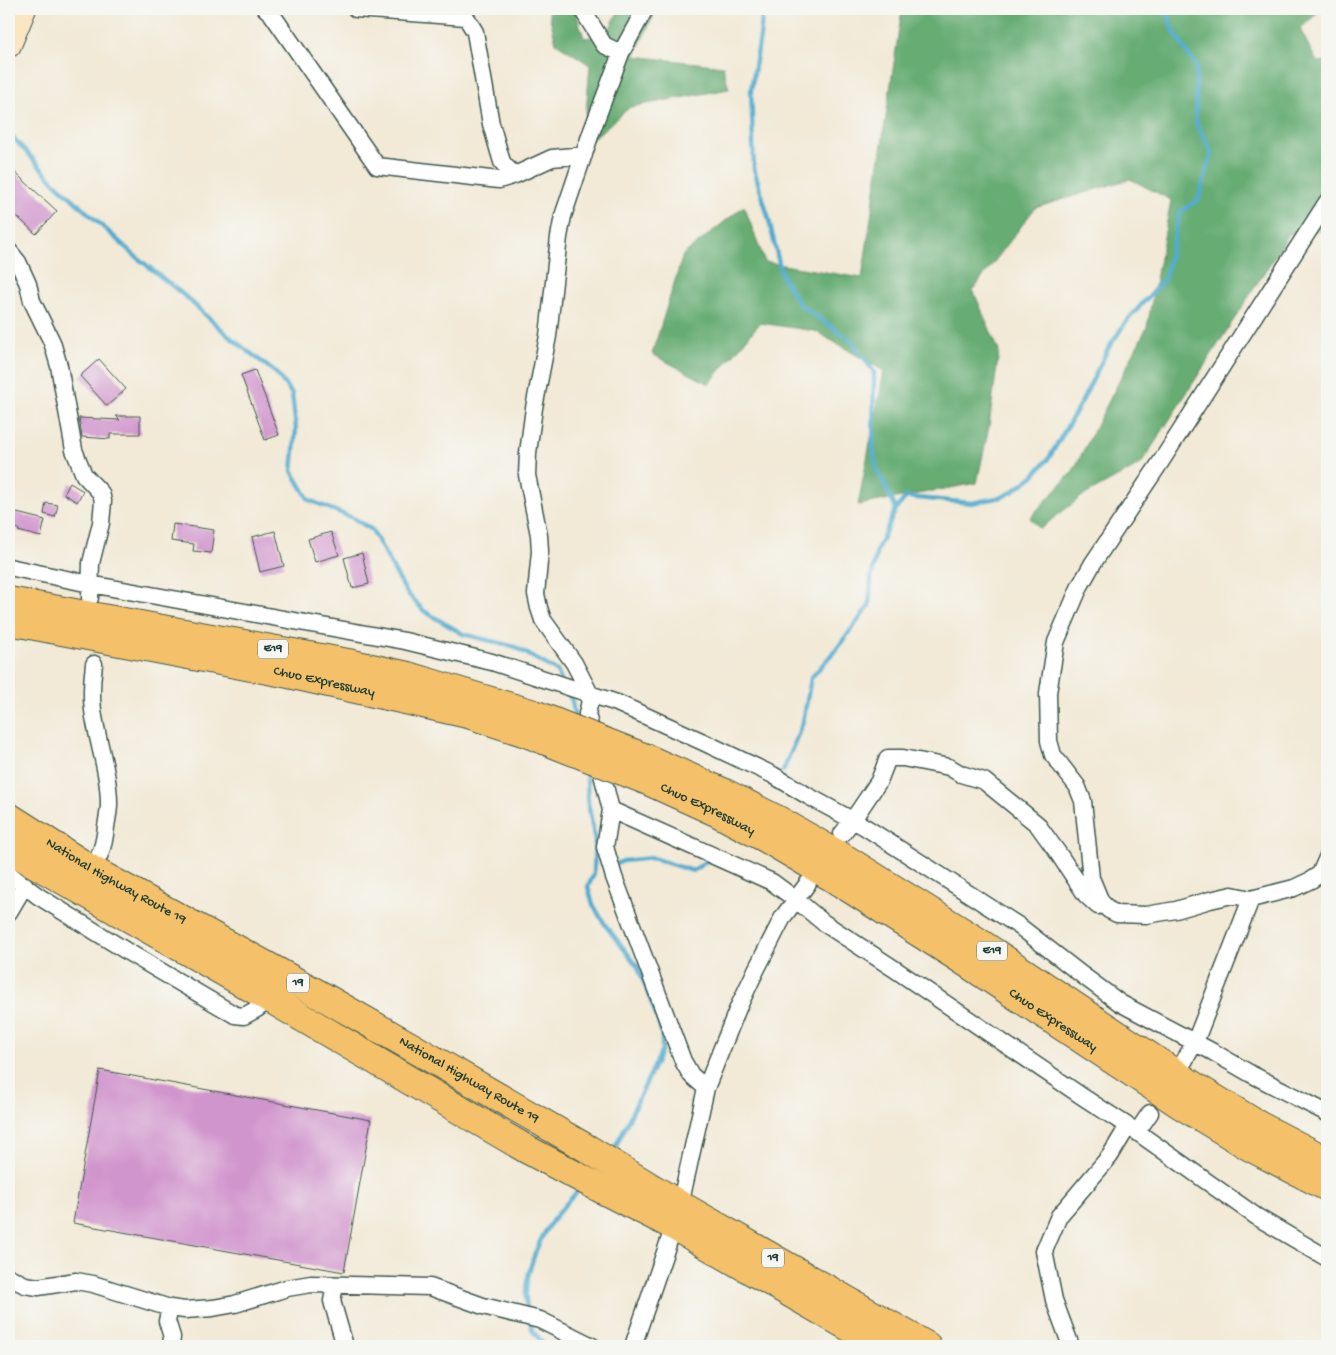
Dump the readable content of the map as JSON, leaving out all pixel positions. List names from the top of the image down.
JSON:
{
  "streets": {
    "highway": [
      "E19",
      "Chuo Expressway",
      "National Highway Route 19",
      "19"
    ]
  }
}
